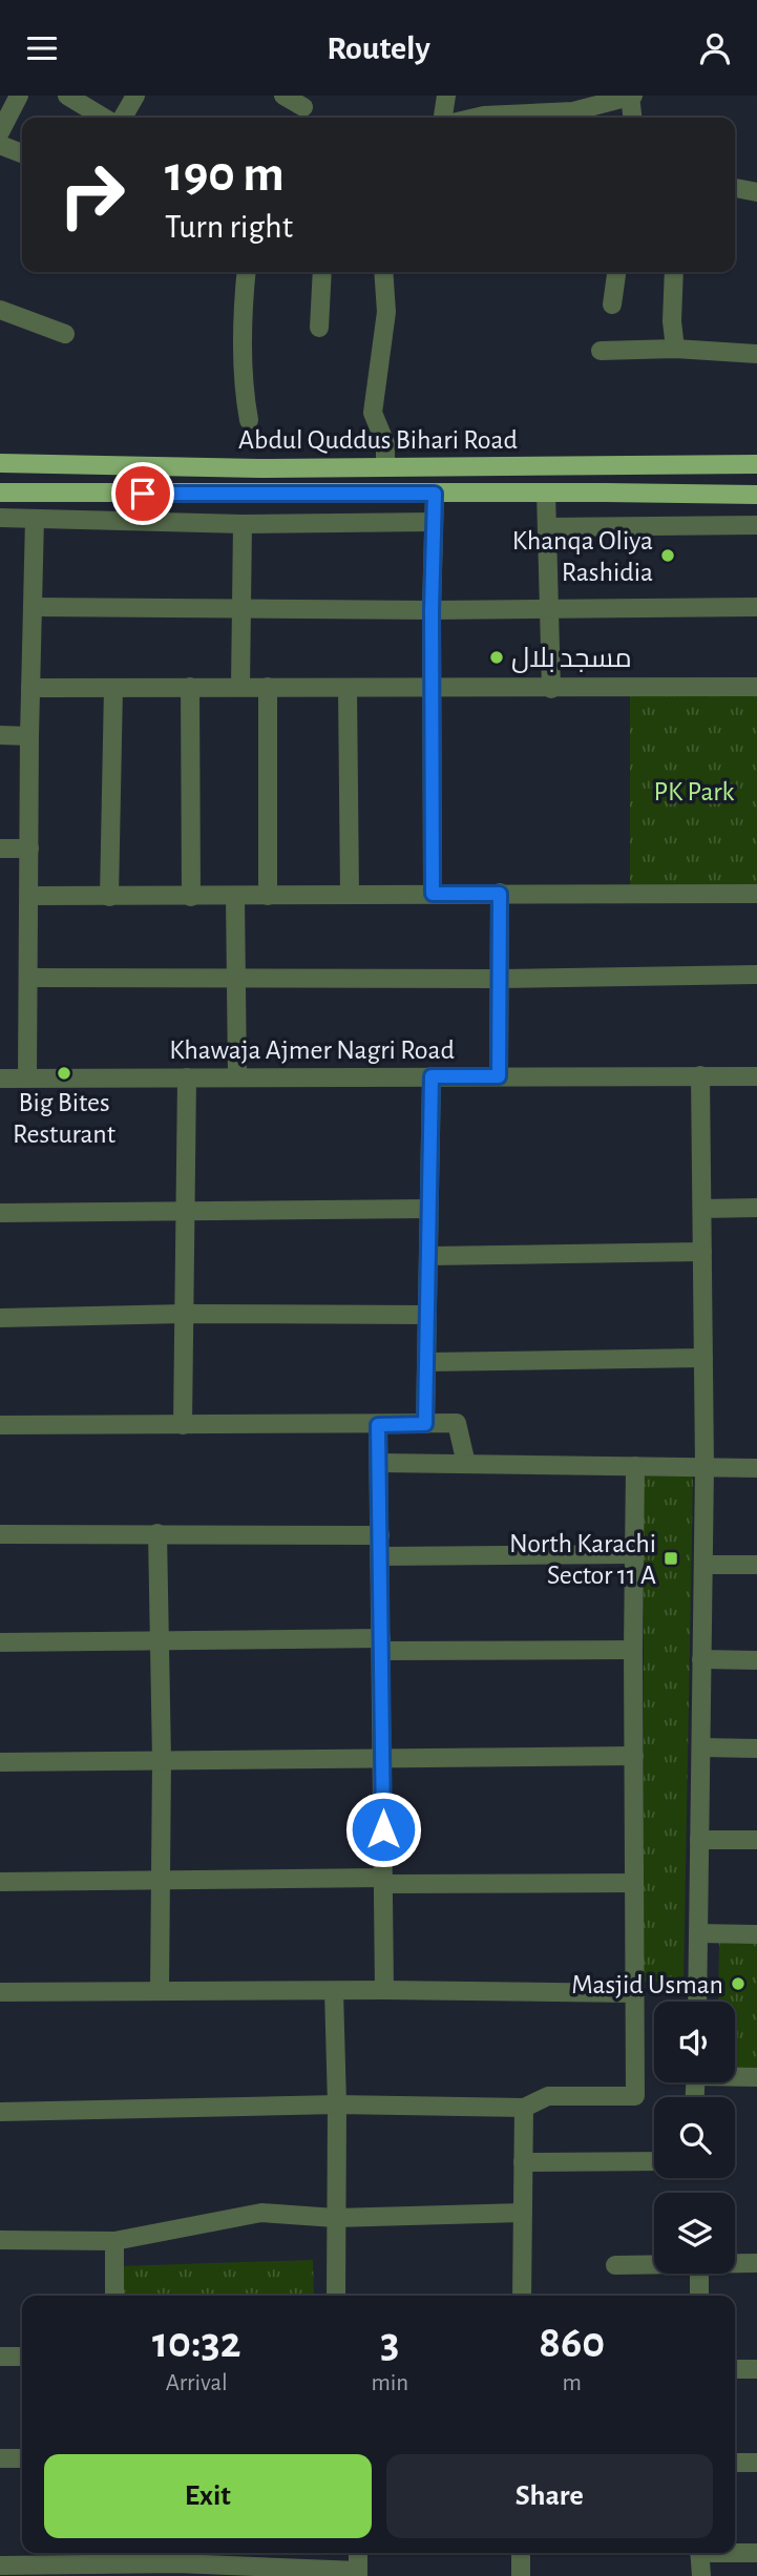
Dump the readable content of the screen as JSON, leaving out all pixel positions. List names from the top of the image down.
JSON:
{
  "streets": {
    "main road": ["Abdul Quddus Bihari Road"],
    "street": ["Khawaja Ajmer Nagri Road"]
  },
  "parks": ["PK Park"],
  "places": {
    "other": [
      "Khanqa Oliya Rashidia",
      "مسجد بلال",
      "Big Bites Resturant",
      "Masjid Usman"
    ],
    "transit": ["North Karachi Sector 11 A"]
  },
  "page": {
    "header": "Routely",
    "turn": ["190 m", "Turn right"],
    "eta": [
      "10:32",
      "Arrival",
      "3",
      "min",
      "860",
      "m"
    ],
    "buttons": ["Exit", "Share"]
  }
}
